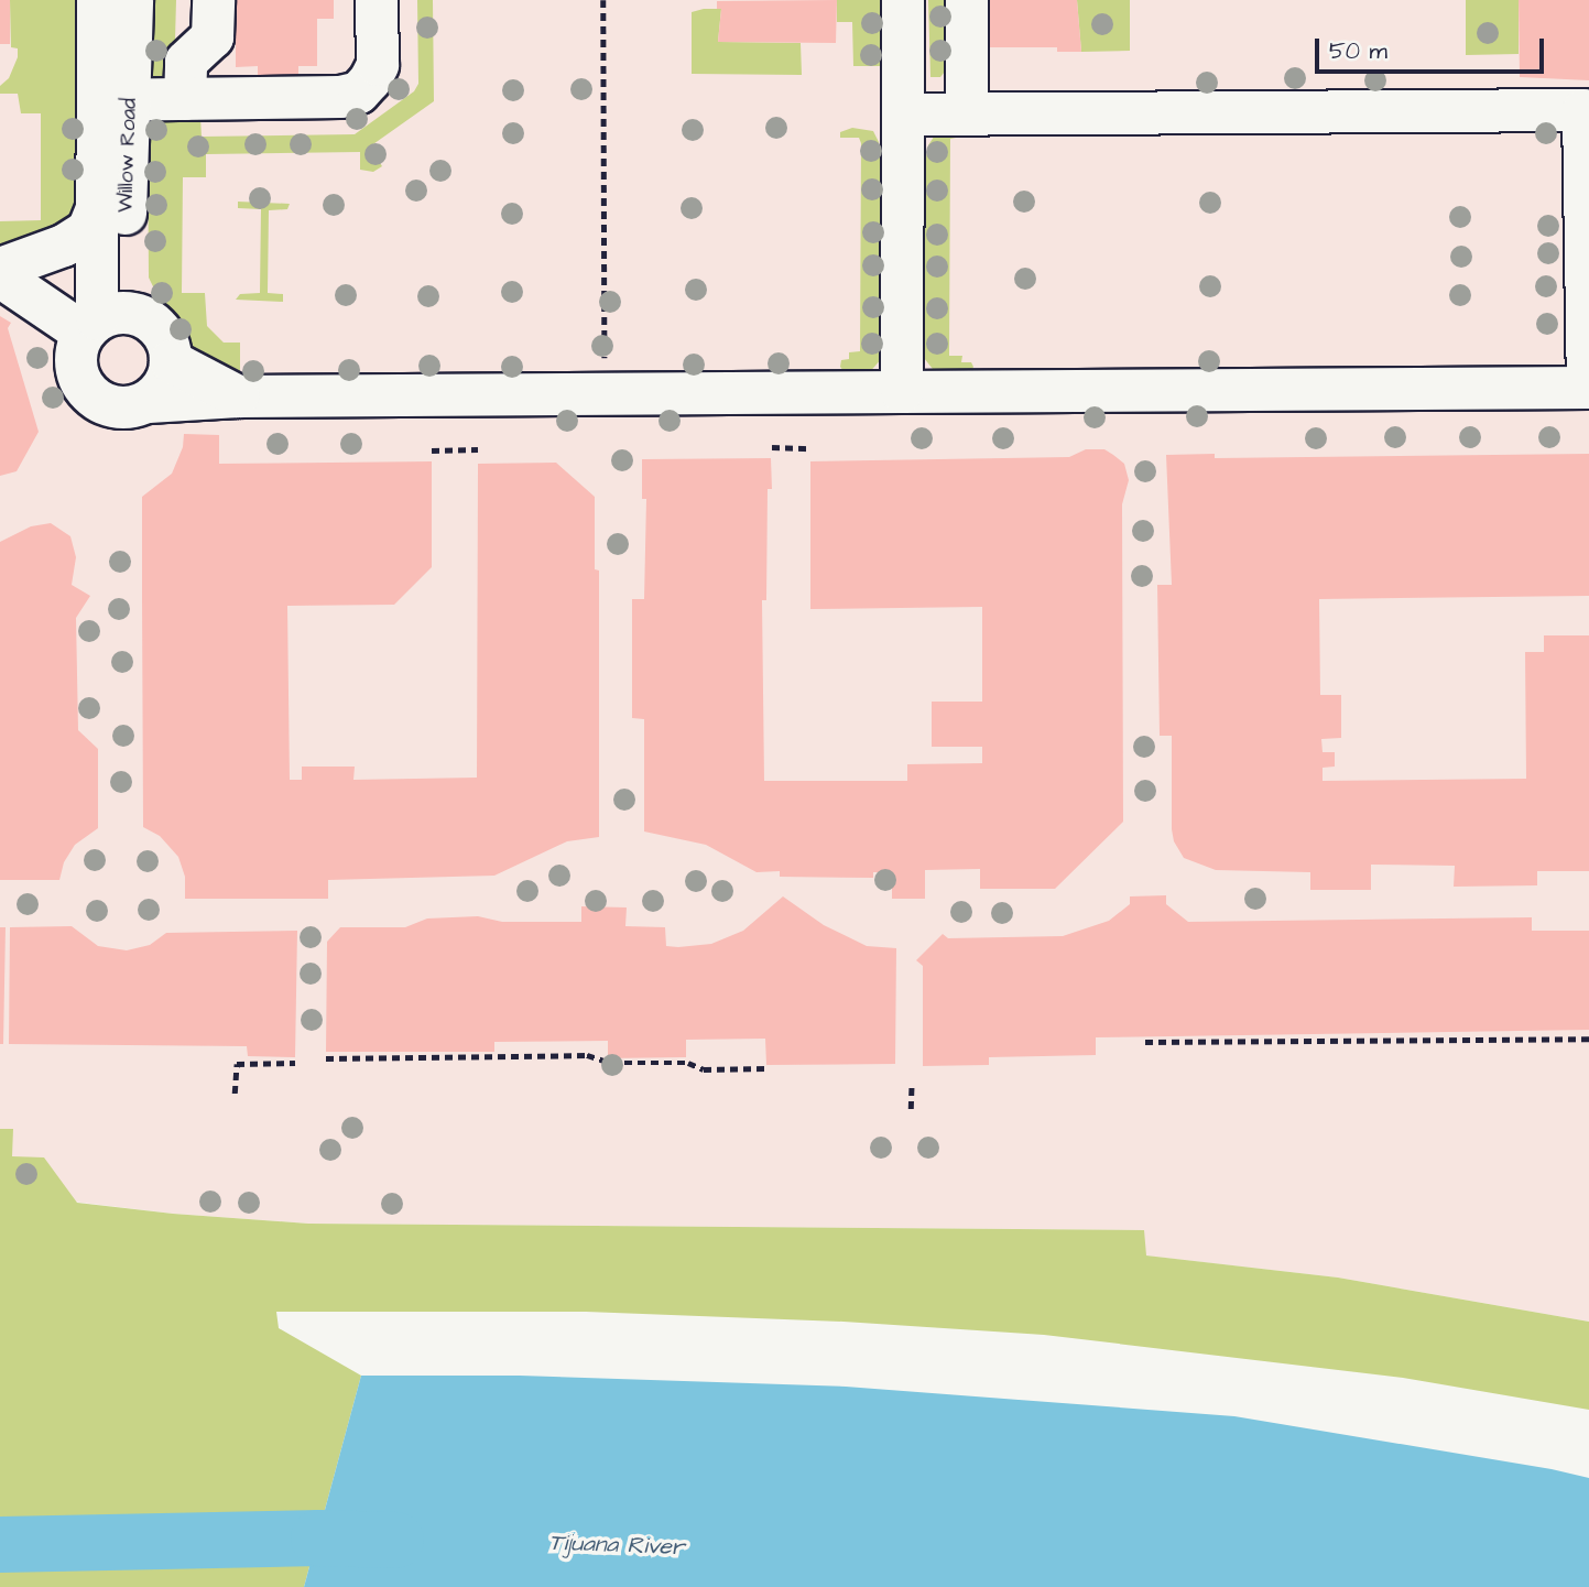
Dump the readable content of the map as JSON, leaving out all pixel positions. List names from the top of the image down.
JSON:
{
  "streets": {
    "lane": ["Willow Road"]
  },
  "water": ["Tijuana River"],
  "scale_bar": "50 m"
}
